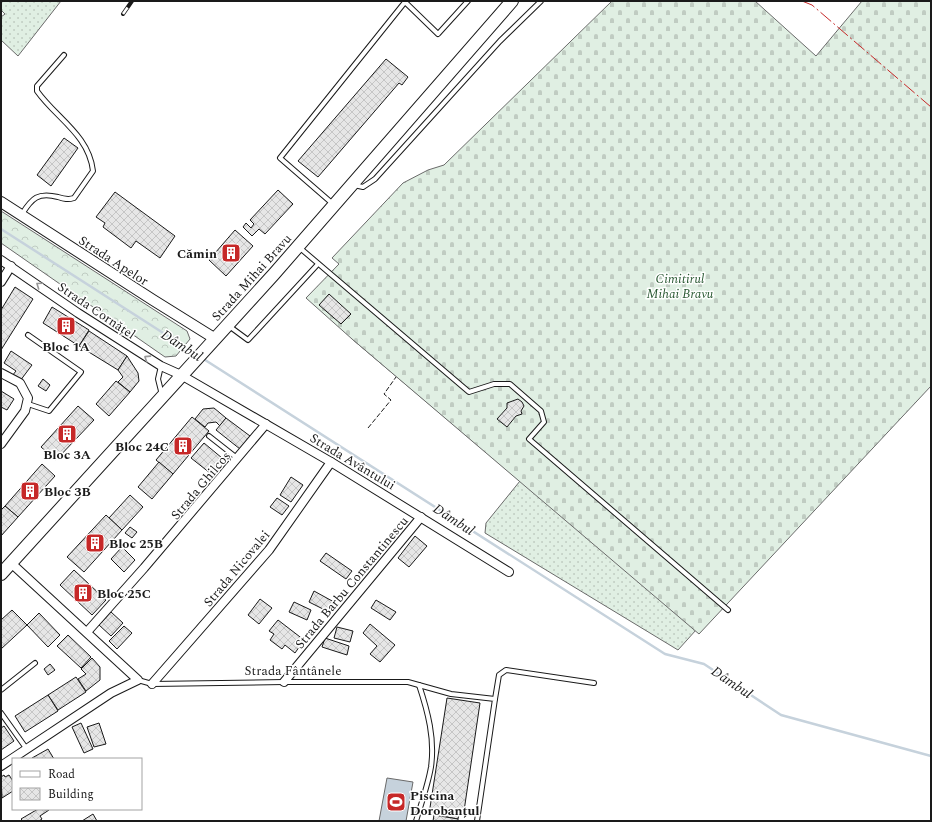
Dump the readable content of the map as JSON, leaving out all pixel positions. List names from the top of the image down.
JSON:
{
  "streets": {
    "main road": ["Strada Mihai Bravu"],
    "street": [
      "Strada Apelor",
      "Strada Cornățel",
      "Strada Avântului",
      "Strada Ghilcoș",
      "Strada Nicovalei",
      "Strada Barbu Constantinescu",
      "Strada Fântânele"
    ]
  },
  "crossings": [
    ["Strada Apelor", "Strada Mihai Bravu"],
    ["Strada Mihai Bravu", "Strada Cornățel"],
    ["Strada Mihai Bravu", "Strada Avântului"],
    ["Strada Mihai Bravu", "Strada Fântânele"],
    ["Strada Cornățel", "Strada Avântului"],
    ["Strada Avântului", "Strada Ghilcoș"],
    ["Strada Avântului", "Strada Nicovalei"],
    ["Strada Avântului", "Strada Barbu Constantinescu"],
    ["Strada Ghilcoș", "Strada Fântânele"],
    ["Strada Nicovalei", "Strada Fântânele"],
    ["Strada Barbu Constantinescu", "Strada Fântânele"]
  ],
  "one_way": ["Strada Cornățel"],
  "water": ["Dâmbul"],
  "parks": ["Cimitirul Mihai Bravu"],
  "places": {
    "building": [
      "Cămin",
      "Bloc 1A",
      "Bloc 3A",
      "Bloc 24C",
      "Bloc 3B",
      "Bloc 25B",
      "Bloc 25C"
    ],
    "sports": ["Piscina Dorobanțul"]
  },
  "legend": ["Road", "Building"]
}
